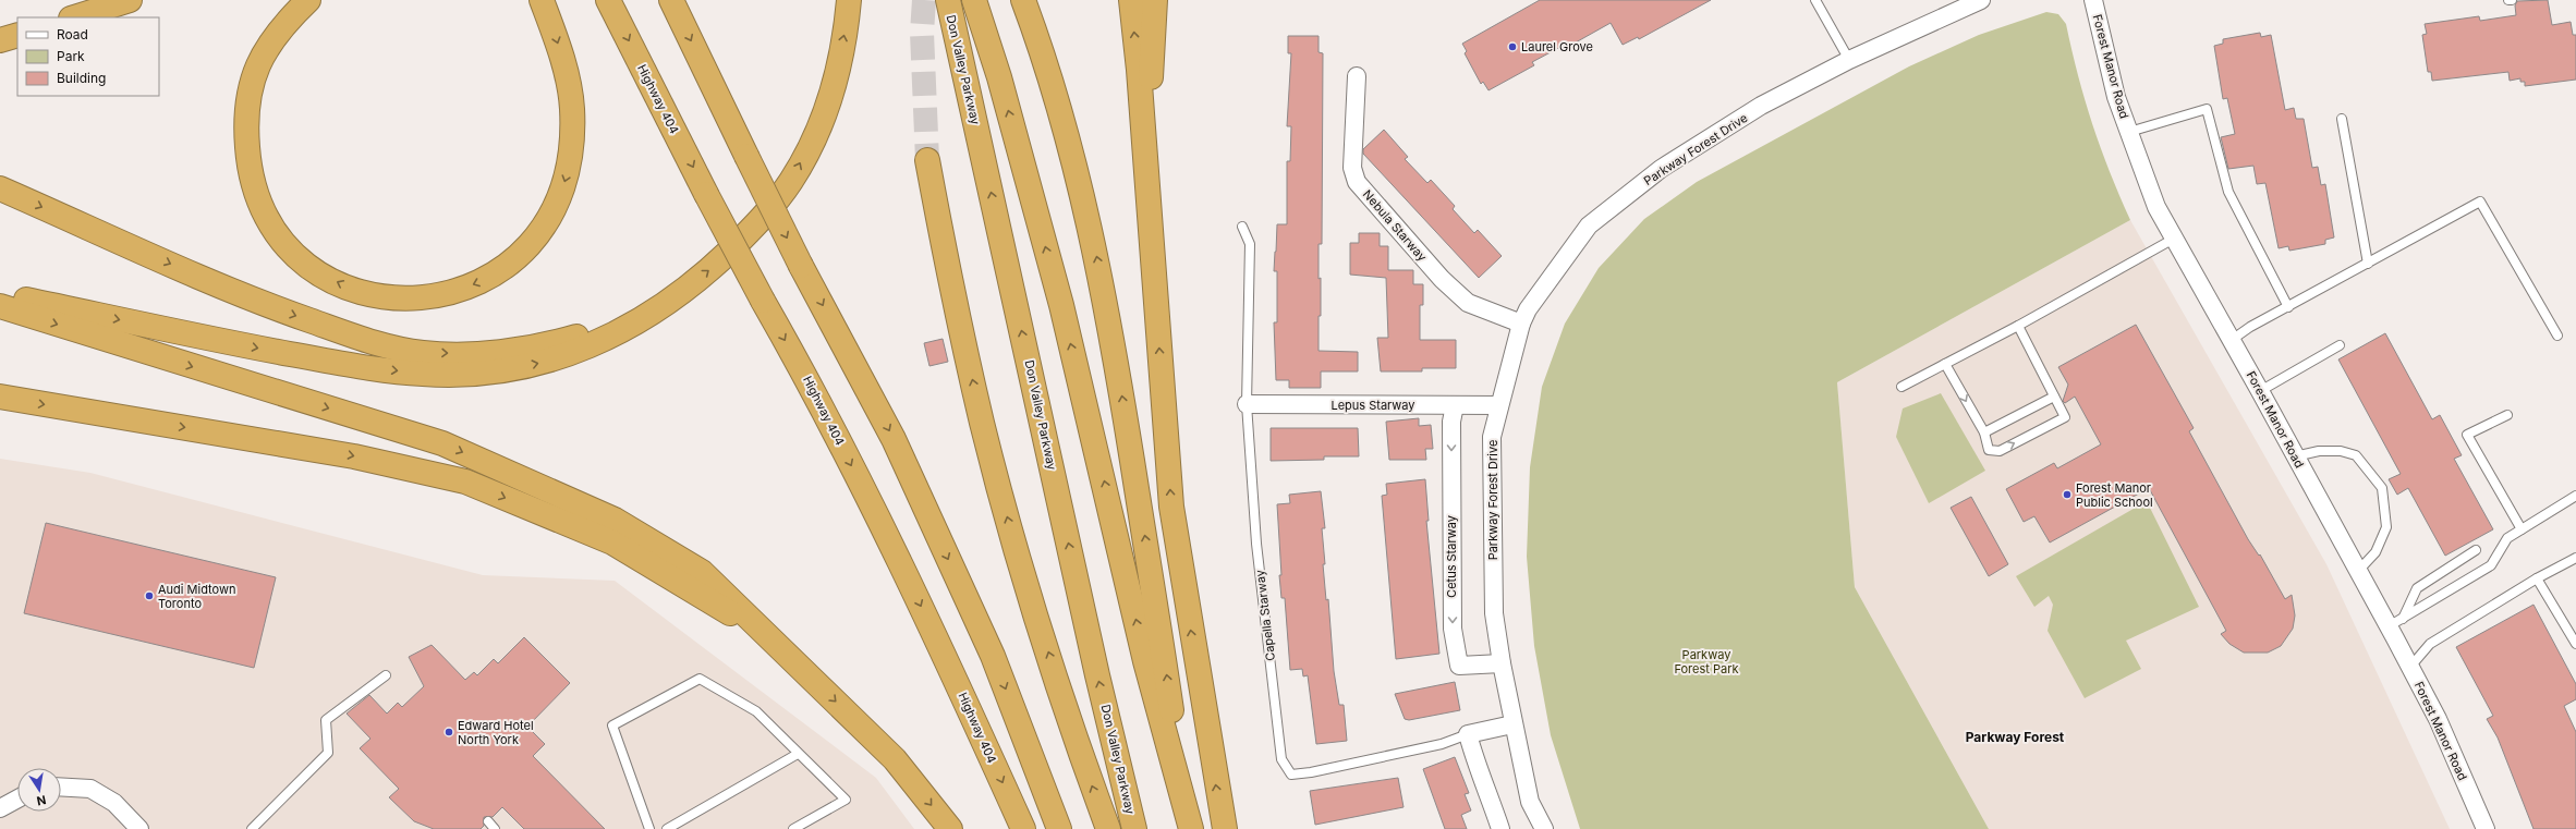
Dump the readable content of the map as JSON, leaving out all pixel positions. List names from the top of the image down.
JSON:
{
  "streets": {
    "highway": ["Don Valley Parkway", "Highway 404"],
    "street": [
      "Forest Manor Road",
      "Parkway Forest Drive",
      "Nebula Starway",
      "Lepus Starway",
      "Cetus Starway",
      "Capella Starway"
    ]
  },
  "crossings": [
    ["Parkway Forest Drive", "Nebula Starway"],
    ["Parkway Forest Drive", "Lepus Starway"],
    ["Parkway Forest Drive", "Cetus Starway"],
    ["Parkway Forest Drive", "Capella Starway"],
    ["Lepus Starway", "Cetus Starway"],
    ["Lepus Starway", "Capella Starway"]
  ],
  "districts": ["Parkway Forest"],
  "parks": ["Parkway Forest Park"],
  "places": [
    "Laurel Grove",
    "Forest Manor Public School",
    "Audi Midtown Toronto",
    "Edward Hotel North York"
  ],
  "legend": ["Road", "Park", "Building"],
  "north": "bottom"
}
